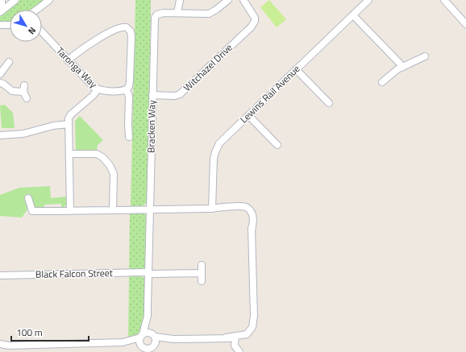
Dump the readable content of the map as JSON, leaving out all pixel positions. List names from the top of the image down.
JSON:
{
  "streets": {
    "street": [
      "Taronga Way",
      "Witchazel Drive",
      "Lewins Rail Avenue",
      "Bracken Way",
      "Black Falcon Street"
    ]
  },
  "crossings": [
    ["Witchazel Drive", "Bracken Way"],
    ["Bracken Way", "Black Falcon Street"]
  ],
  "scale_bar": "100 m",
  "north": "bottom right"
}
